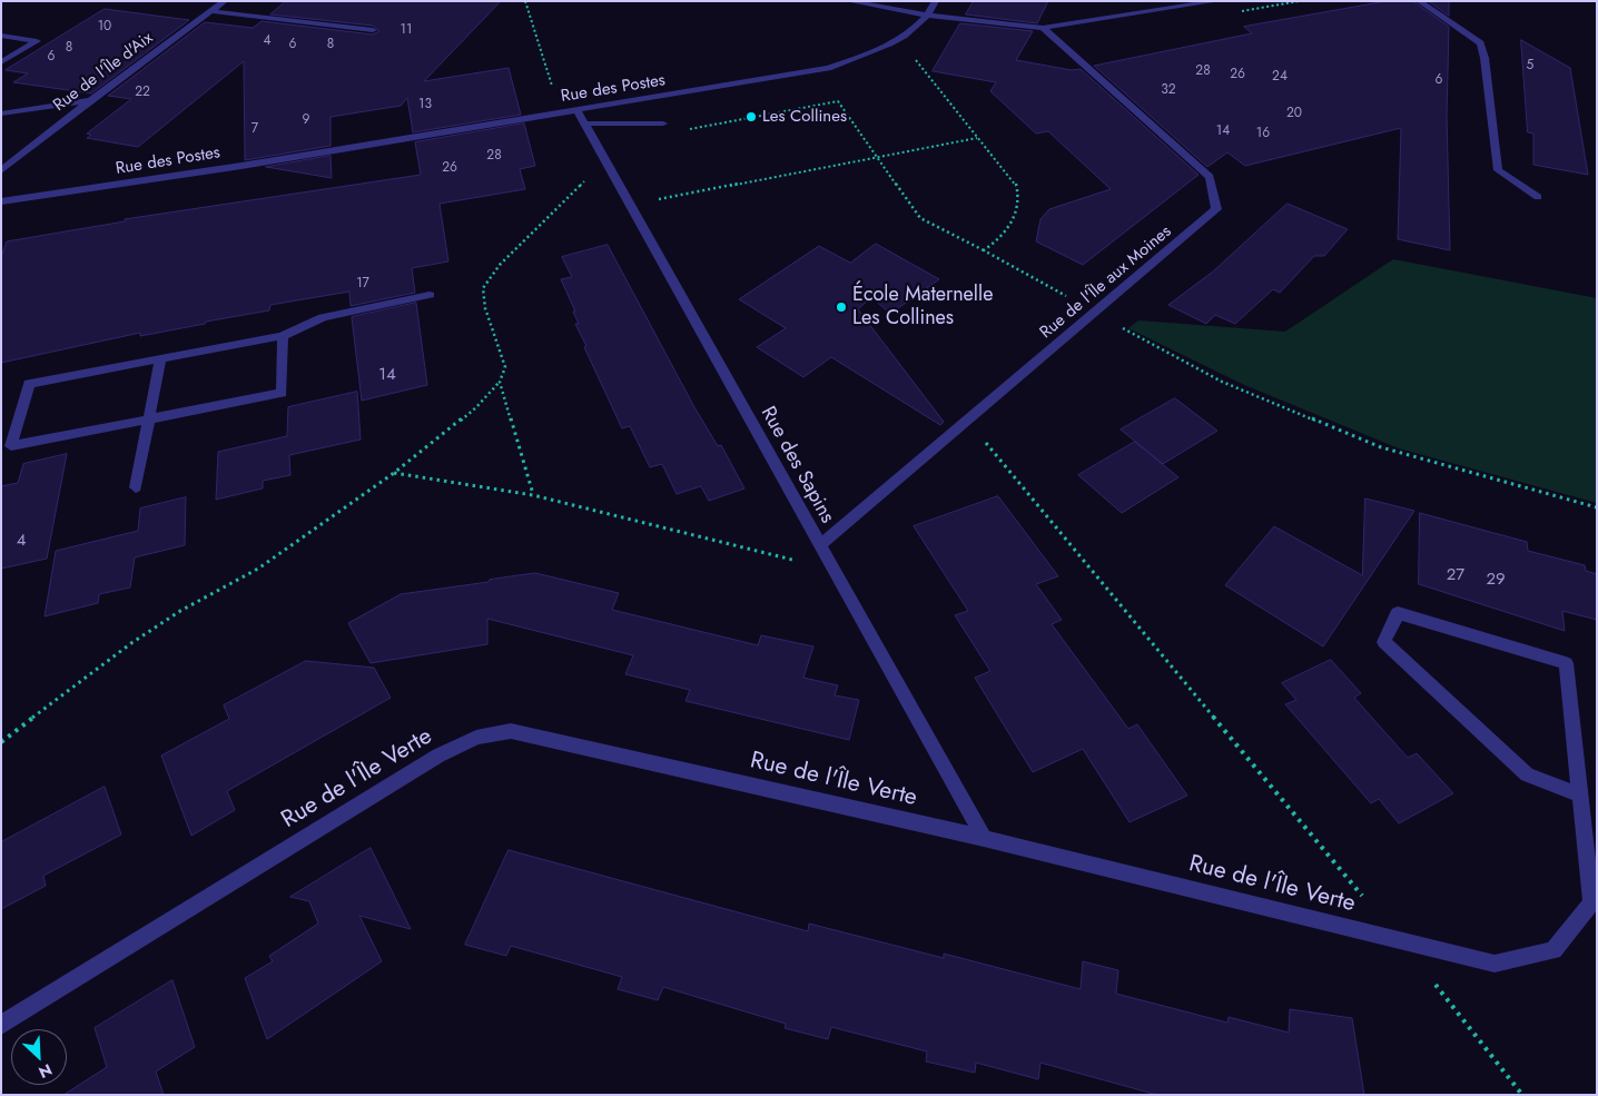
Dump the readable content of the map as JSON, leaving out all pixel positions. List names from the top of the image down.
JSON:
{
  "streets": {
    "street": [
      "Rue de l'Île d'Aix",
      "Rue des Postes",
      "Rue de l'Île aux Moines",
      "Rue des Sapins",
      "Rue de l'Île Verte"
    ]
  },
  "crossings": [
    ["Rue des Postes", "Rue des Sapins"],
    ["Rue de l'Île aux Moines", "Rue des Sapins"],
    ["Rue des Sapins", "Rue de l'Île Verte"]
  ],
  "places": ["Les Collines", "École Maternelle Les Collines"],
  "house_numbers": [
    "10",
    "11",
    "4",
    "6",
    "8",
    "8",
    "6",
    "5",
    "28",
    "26",
    "24",
    "6",
    "32",
    "22",
    "13",
    "20",
    "9",
    "7",
    "14",
    "16",
    "28",
    "26",
    "17",
    "14",
    "4",
    "27",
    "29"
  ],
  "north": "bottom right"
}
